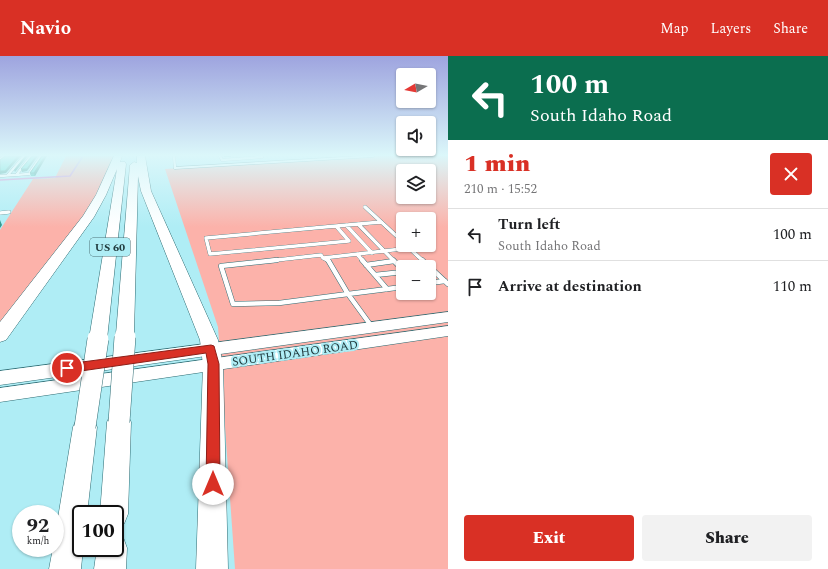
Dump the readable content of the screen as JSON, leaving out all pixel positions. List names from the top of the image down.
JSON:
{
  "streets": {
    "highway": ["US 60"],
    "main road": ["SOUTH IDAHO ROAD"]
  },
  "north": "left",
  "page": {
    "header": "Navio",
    "nav": ["Map", "Layers", "Share"],
    "turn": ["100 m", "South Idaho Road"],
    "map_buttons": ["+", "−"],
    "heading": ["1 min", "210 m · 15:52"],
    "list": [
      {
        "name": "Turn left",
        "note": "South Idaho Road",
        "value": "100 m"
      },
      {
        "name": "Arrive at destination",
        "value": "110 m"
      }
    ],
    "speed": "92 km/h",
    "limit": "100",
    "buttons": ["Exit", "Share"]
  }
}
